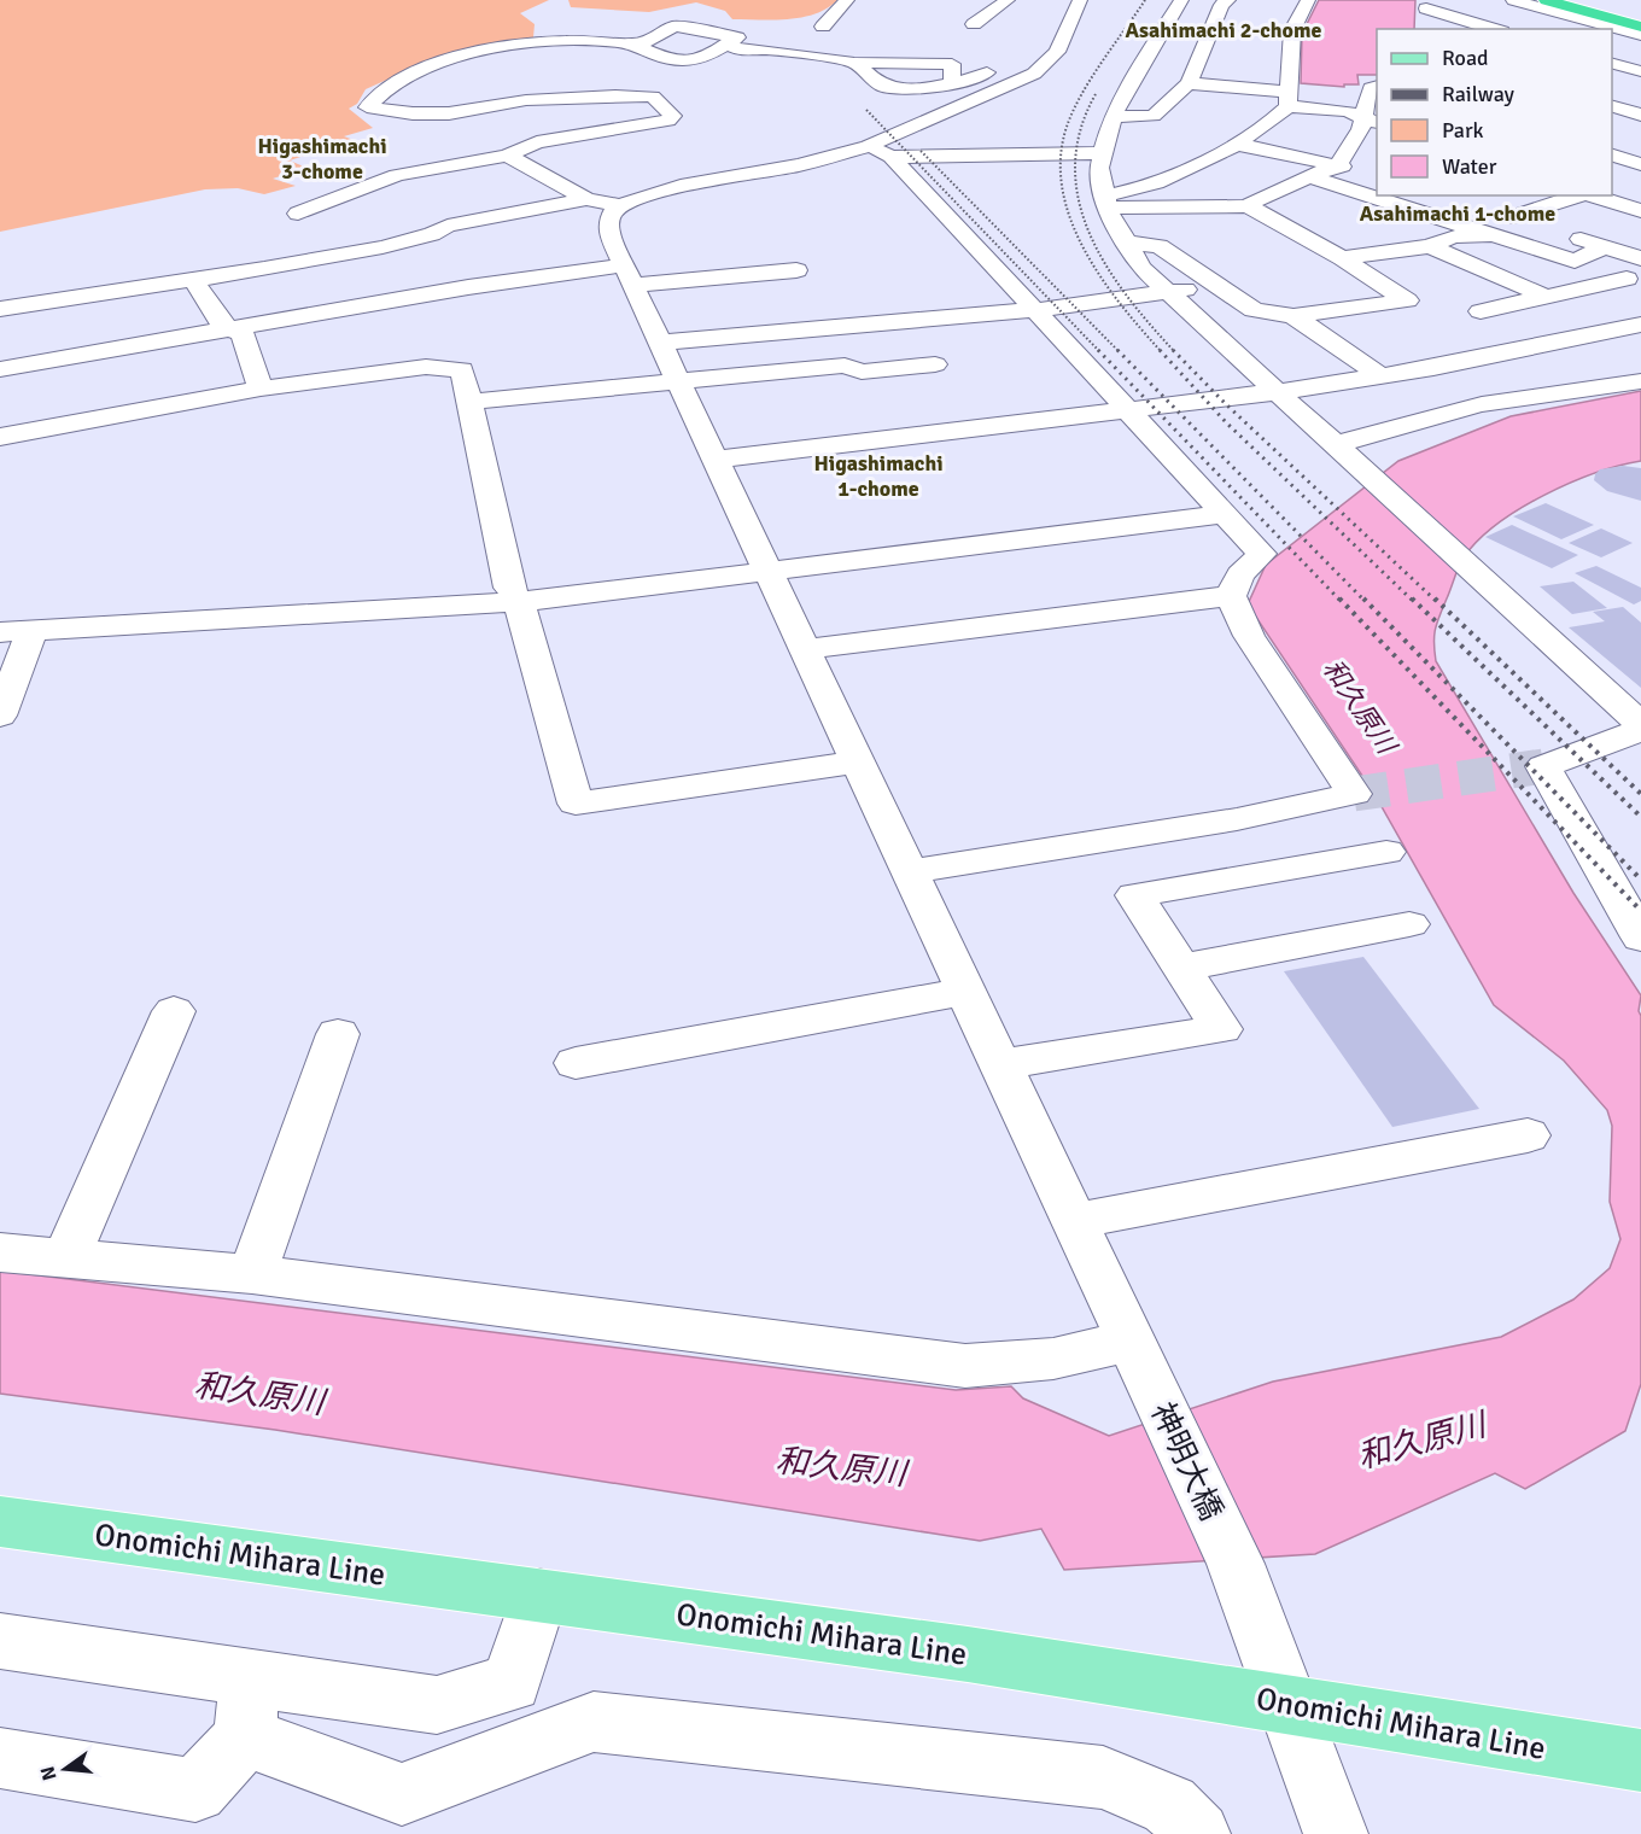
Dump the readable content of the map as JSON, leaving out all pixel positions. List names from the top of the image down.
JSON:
{
  "streets": {
    "main road": ["Onomichi Mihara Line"],
    "street": ["神明大橋"]
  },
  "crossings": [
    ["神明大橋", "Onomichi Mihara Line"]
  ],
  "districts": [
    "Asahimachi 2-chome",
    "Higashimachi 3-chome",
    "Asahimachi 1-chome",
    "Higashimachi 1-chome"
  ],
  "water": ["和久原川"],
  "legend": [
    "Road",
    "Railway",
    "Park",
    "Water"
  ],
  "north": "left"
}
